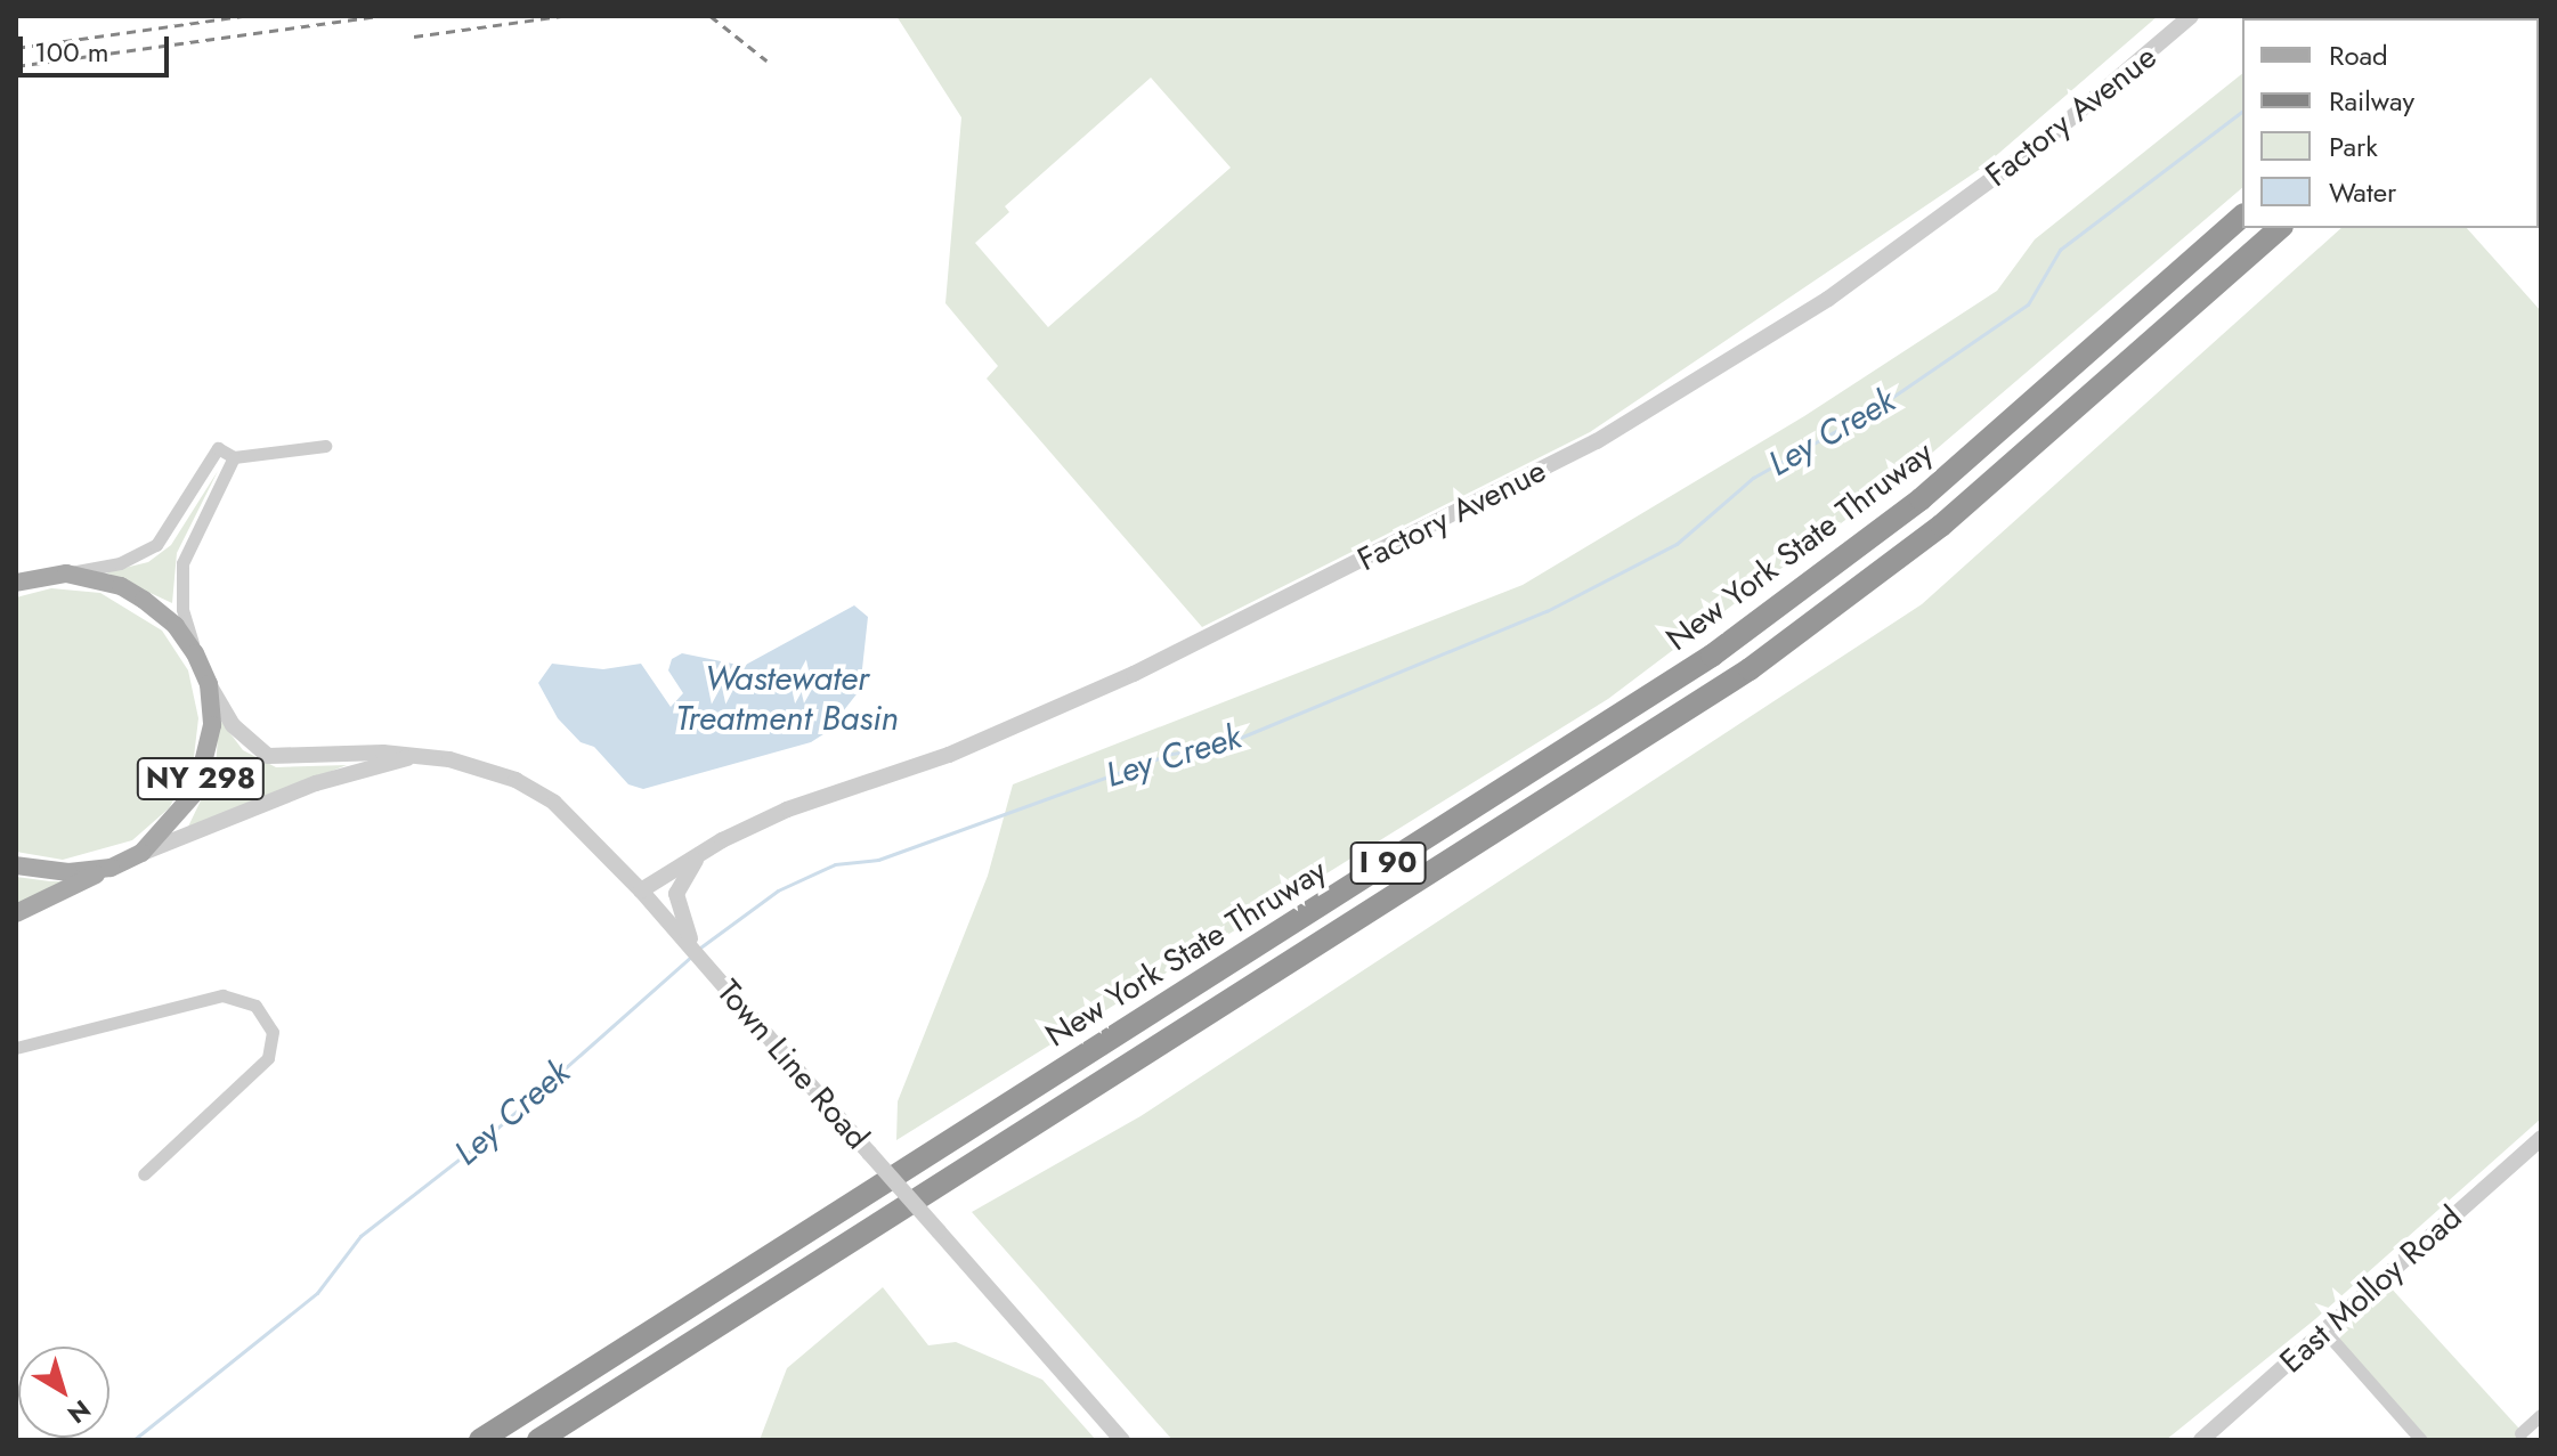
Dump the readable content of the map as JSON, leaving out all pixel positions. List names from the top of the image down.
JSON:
{
  "streets": {
    "highway": ["New York State Thruway", "I 90"],
    "main road": ["NY 298"],
    "street": ["Factory Avenue", "Town Line Road", "East Molloy Road"]
  },
  "water": ["Ley Creek", "Wastewater Treatment Basin"],
  "legend": [
    "Road",
    "Railway",
    "Park",
    "Water"
  ],
  "scale_bar": "100 m",
  "north": "bottom right"
}
